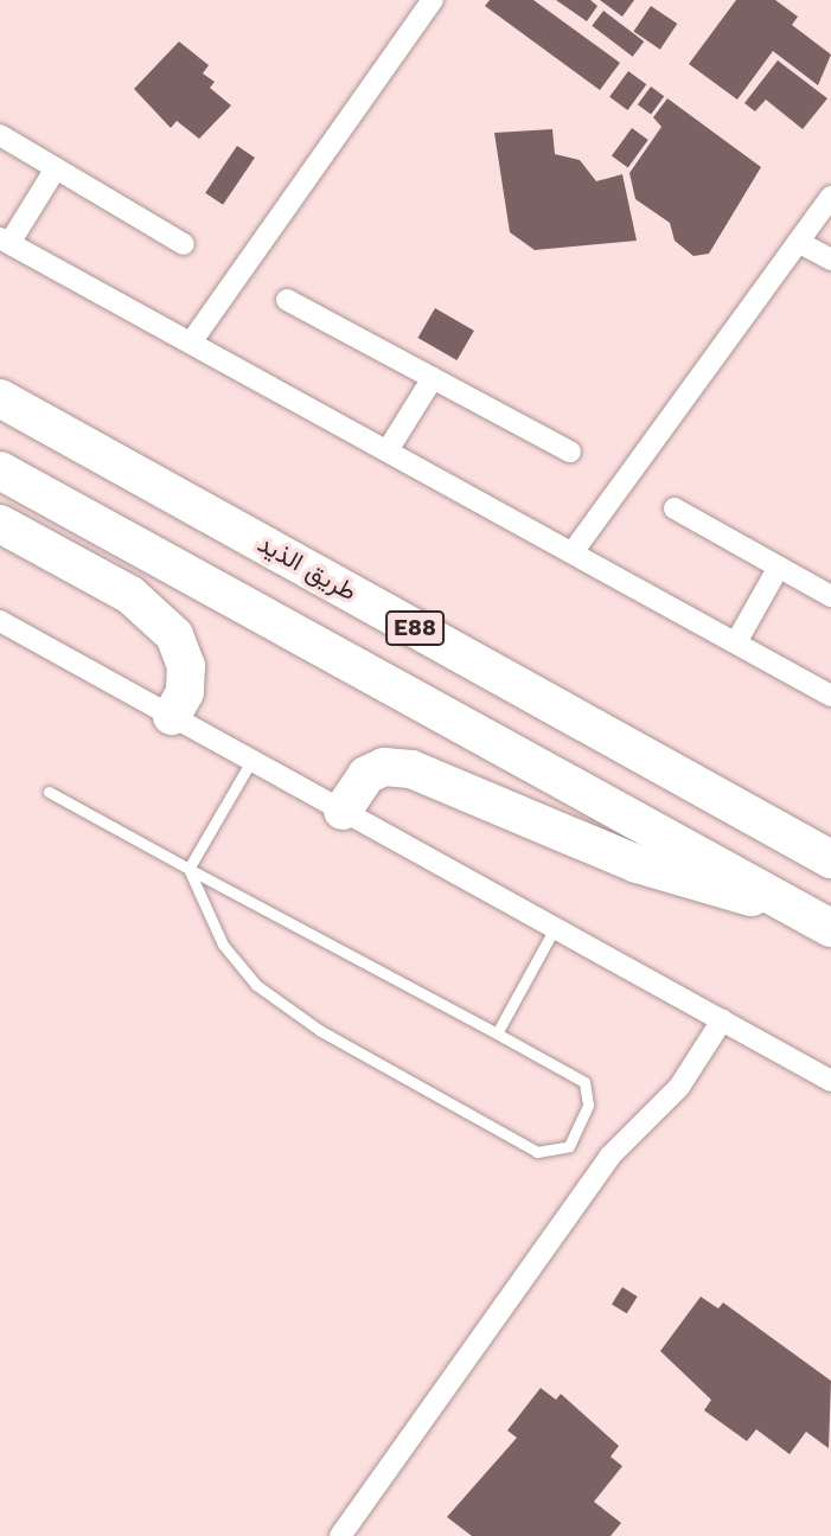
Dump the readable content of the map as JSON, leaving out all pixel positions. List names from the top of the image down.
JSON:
{
  "streets": {
    "highway": ["طريق الذيد", "E88"]
  }
}
